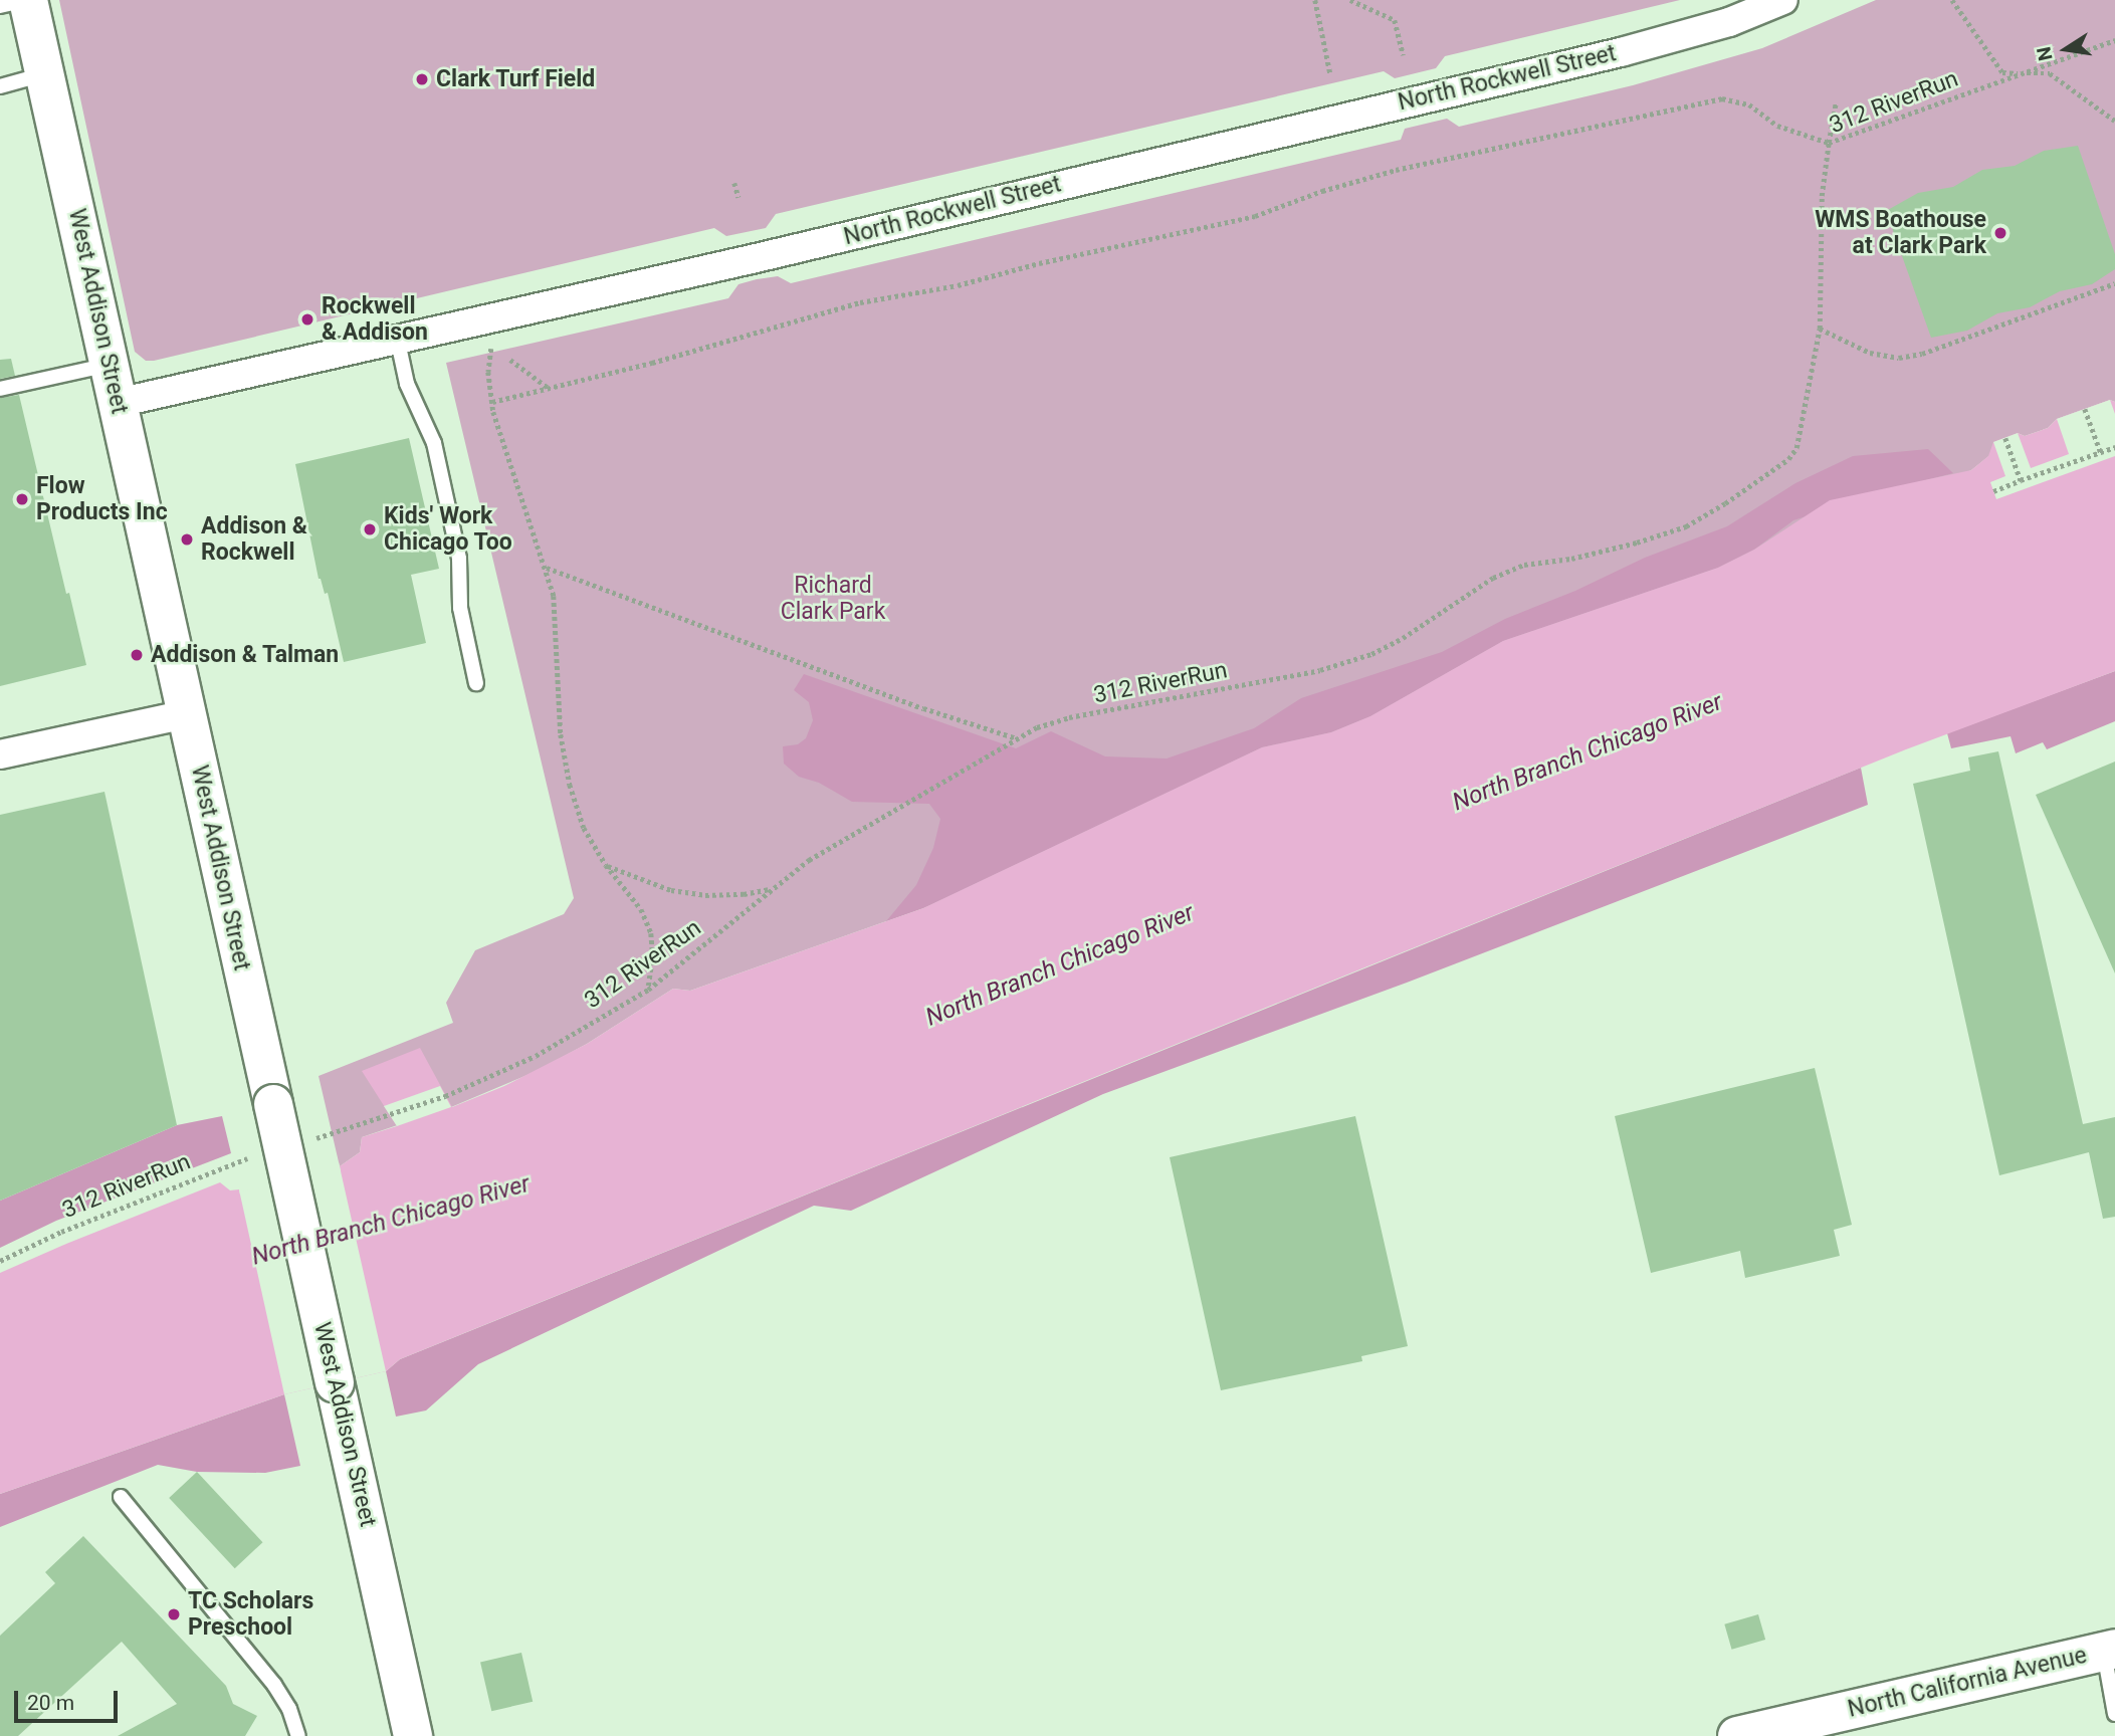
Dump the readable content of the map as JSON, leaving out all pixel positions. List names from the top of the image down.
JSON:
{
  "streets": {
    "main road": ["West Addison Street", "North California Avenue"],
    "street": ["North Rockwell Street"],
    "path": ["312 RiverRun"]
  },
  "crossings": [
    ["North Rockwell Street", "West Addison Street"]
  ],
  "water": ["North Branch Chicago River"],
  "parks": ["Richard Clark Park"],
  "places": [
    "Clark Turf Field",
    "WMS Boathouse at Clark Park",
    "Rockwell & Addison",
    "Flow Products Inc",
    "Kids' Work Chicago Too",
    "Addison & Rockwell",
    "Addison & Talman",
    "TC Scholars Preschool"
  ],
  "scale_bar": "20 m",
  "north": "left"
}
